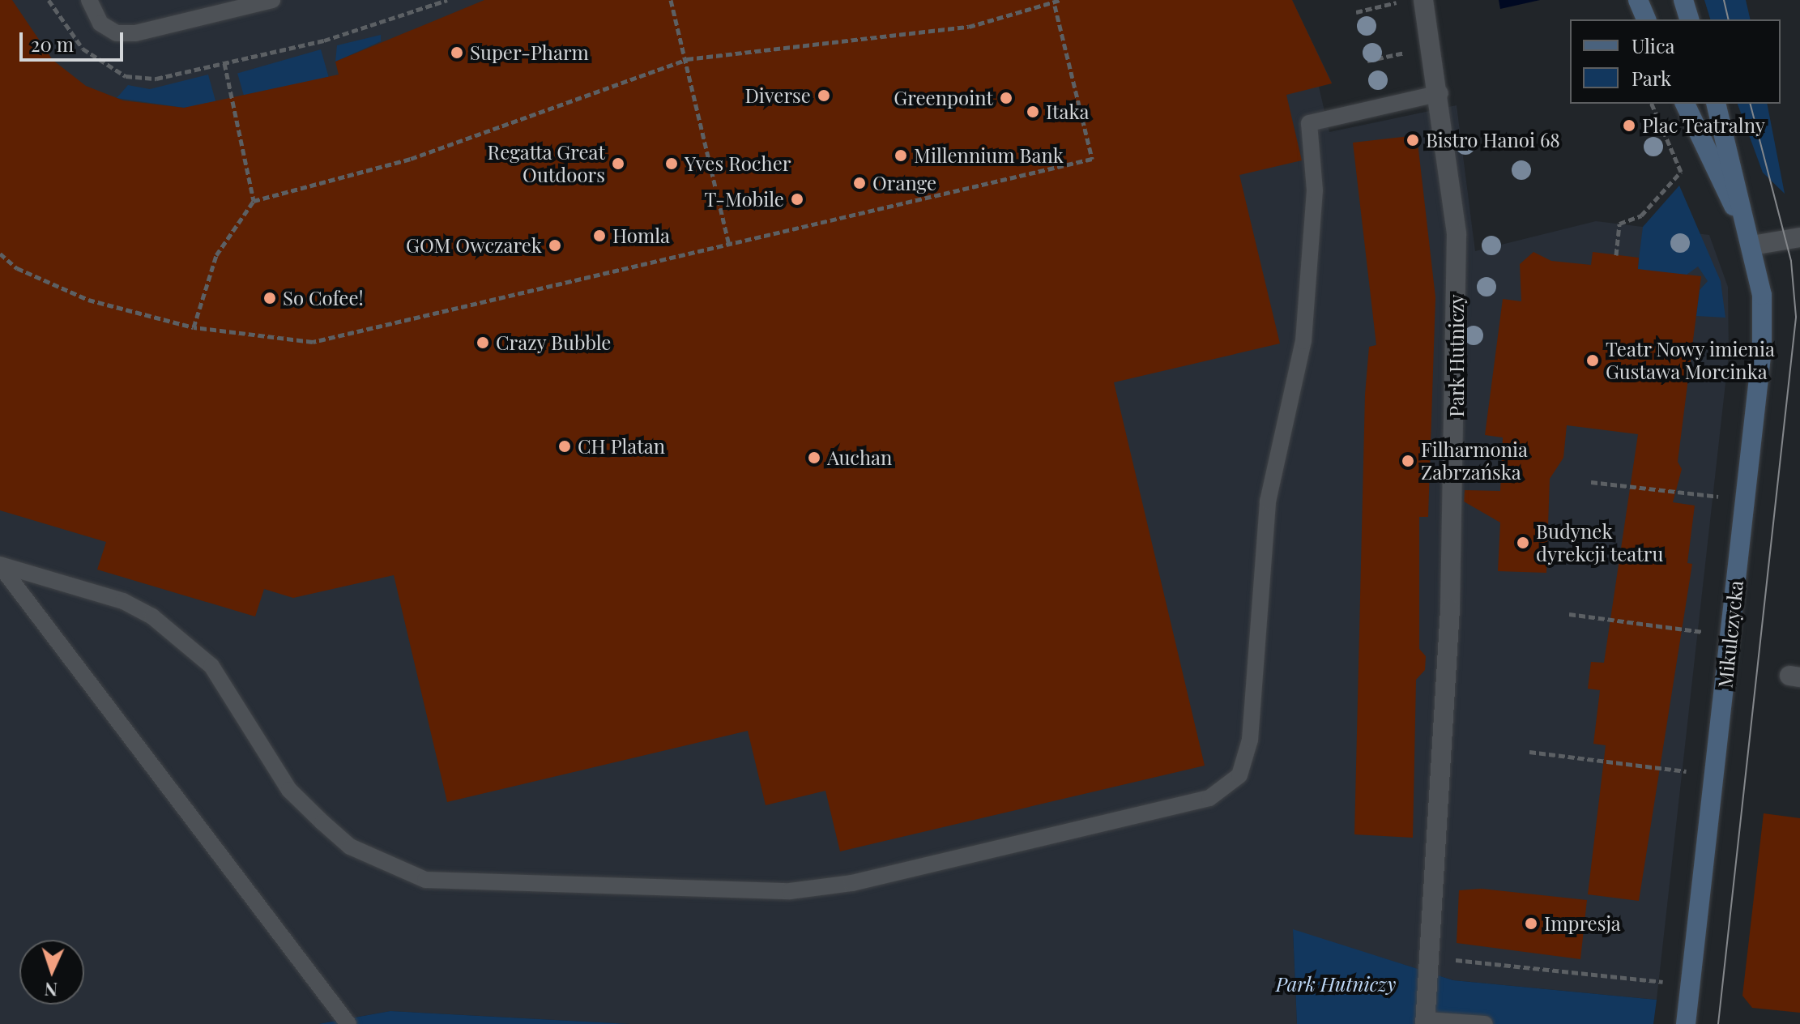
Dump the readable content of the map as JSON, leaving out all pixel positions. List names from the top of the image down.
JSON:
{
  "streets": {
    "main road": ["Mikulczycka"],
    "street": ["Park Hutniczy"]
  },
  "parks": ["Park Hutniczy"],
  "places": [
    "Super-Pharm",
    "Diverse",
    "Greenpoint",
    "Itaka",
    "Plac Teatralny",
    "Bistro Hanoi 68",
    "Millennium Bank",
    "Regatta Great Outdoors",
    "Yves Rocher",
    "Orange",
    "T-Mobile",
    "Homla",
    "GOM Owczarek",
    "So Cofee!",
    "Crazy Bubble",
    "Teatr Nowy imienia Gustawa Morcinka",
    "CH Platan",
    "Auchan",
    "Filharmonia Zabrzańska",
    "Budynek dyrekcji teatru",
    "Impresja"
  ],
  "legend": ["Ulica", "Park"],
  "scale_bar": "20 m",
  "north": "bottom"
}
